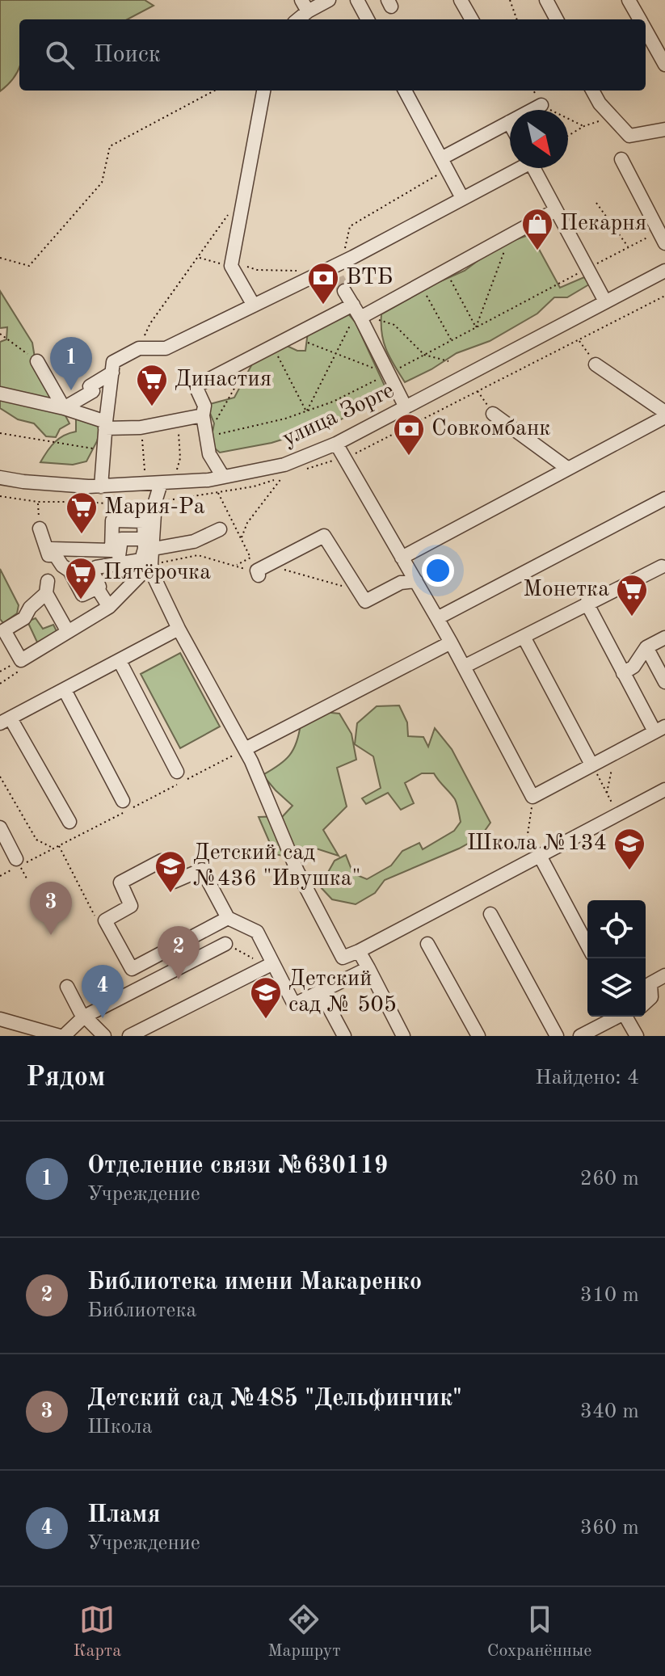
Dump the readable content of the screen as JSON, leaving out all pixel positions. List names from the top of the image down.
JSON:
{
  "streets": {
    "street": ["улица Зорге"]
  },
  "places": {
    "shop": ["Пекарня"],
    "bank": ["ВТБ", "Совкомбанк"],
    "supermarket": [
      "Династия",
      "Мария-Ра",
      "Пятёрочка",
      "Монетка"
    ],
    "school or university": ["Школа №134", "Детский сад №436 \"Ивушка\"", "Детский сад № 505"]
  },
  "north": "bottom right",
  "page": {
    "search": "Поиск",
    "pins": [
      "1",
      "3",
      "2",
      "4"
    ],
    "heading": ["Рядом", "Найдено: 4"],
    "list": [
      {
        "mark": "1",
        "name": "Отделение связи №630119",
        "note": "Учреждение",
        "value": "260 m"
      },
      {
        "mark": "2",
        "name": "Библиотека имени Макаренко",
        "note": "Библиотека",
        "value": "310 m"
      },
      {
        "mark": "3",
        "name": "Детский сад №485 \"Дельфинчик\"",
        "note": "Школа",
        "value": "340 m"
      },
      {
        "mark": "4",
        "name": "Пламя",
        "note": "Учреждение",
        "value": "360 m"
      }
    ],
    "nav": ["Карта", "Маршрут", "Сохранённые"]
  }
}
